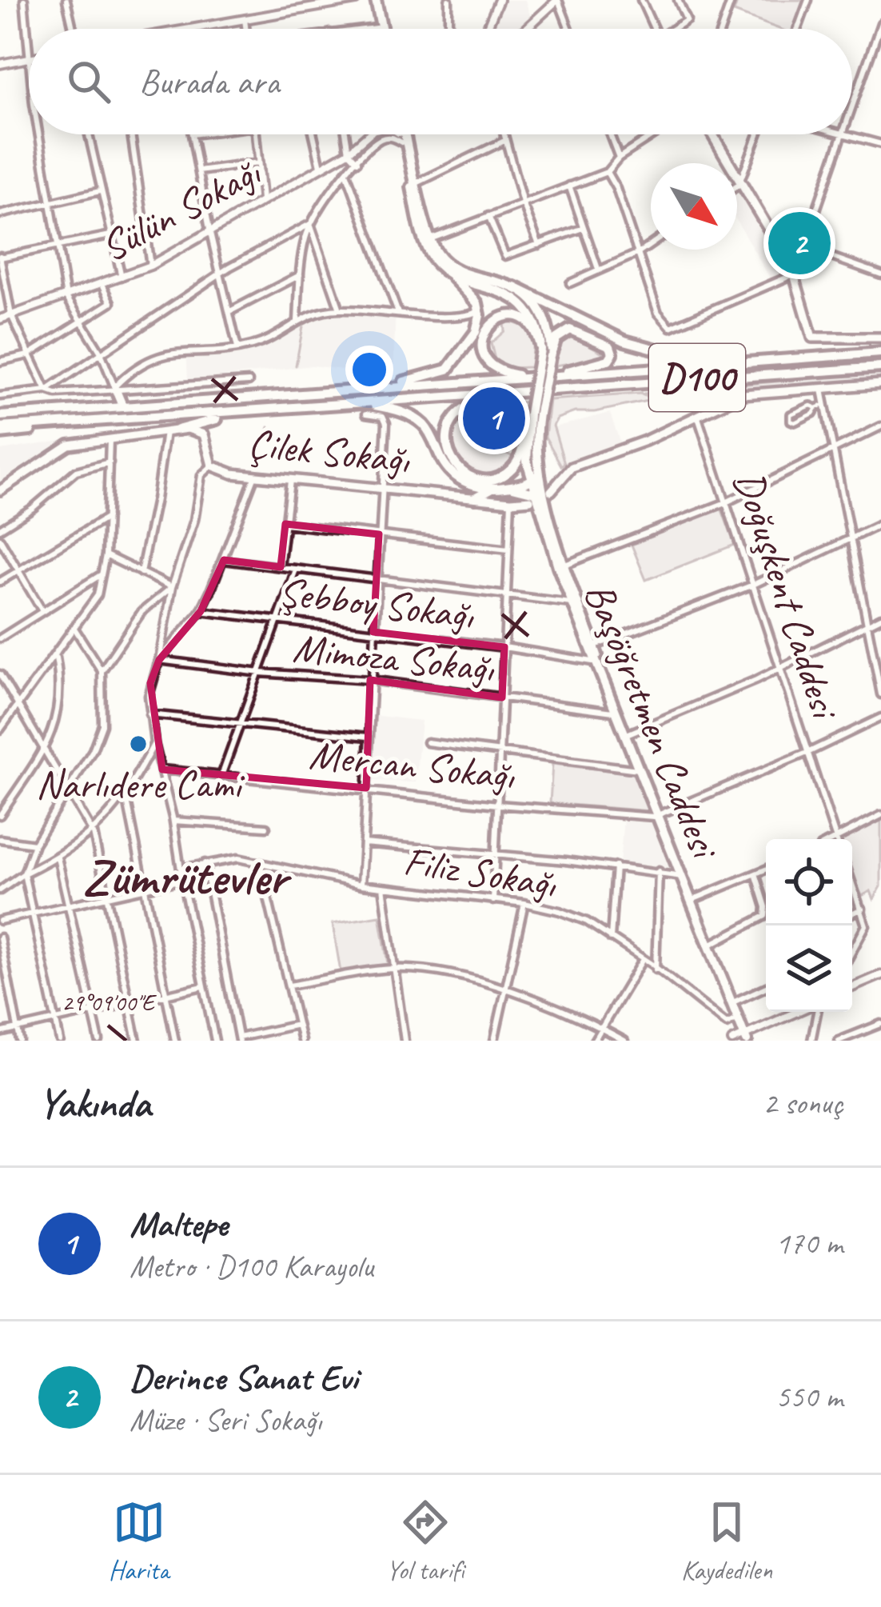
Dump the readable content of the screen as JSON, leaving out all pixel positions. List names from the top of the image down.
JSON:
{
  "streets": {
    "main road": ["D100", "Çilek Sokağı", "Başöğretmen Caddesi"],
    "street": [
      "Sülün Sokağı",
      "Doğuşkent Caddesi",
      "Şebboy Sokağı",
      "Mimoza Sokağı",
      "Mercan Sokağı",
      "Filiz Sokağı"
    ]
  },
  "crossings": [
    ["Çilek Sokağı", "Başöğretmen Caddesi"],
    ["Şebboy Sokağı", "Başöğretmen Caddesi"],
    ["Mimoza Sokağı", "Başöğretmen Caddesi"],
    ["Başöğretmen Caddesi", "Mercan Sokağı"],
    ["Başöğretmen Caddesi", "Filiz Sokağı"]
  ],
  "districts": ["Zümrütevler"],
  "places": ["Narlıdere Cami"],
  "north": "bottom right",
  "page": {
    "search": "Burada ara",
    "pins": ["2", "1"],
    "heading": ["Yakında", "2 sonuç"],
    "list": [
      {
        "mark": "1",
        "name": "Maltepe",
        "note": "Metro · D100 Karayolu",
        "value": "170 m"
      },
      {
        "mark": "2",
        "name": "Derince Sanat Evi",
        "note": "Müze · Seri Sokağı",
        "value": "550 m"
      }
    ],
    "nav": ["Harita", "Yol tarifi", "Kaydedilen"]
  },
  "coordinates": ["29°09'00\"E"]
}
